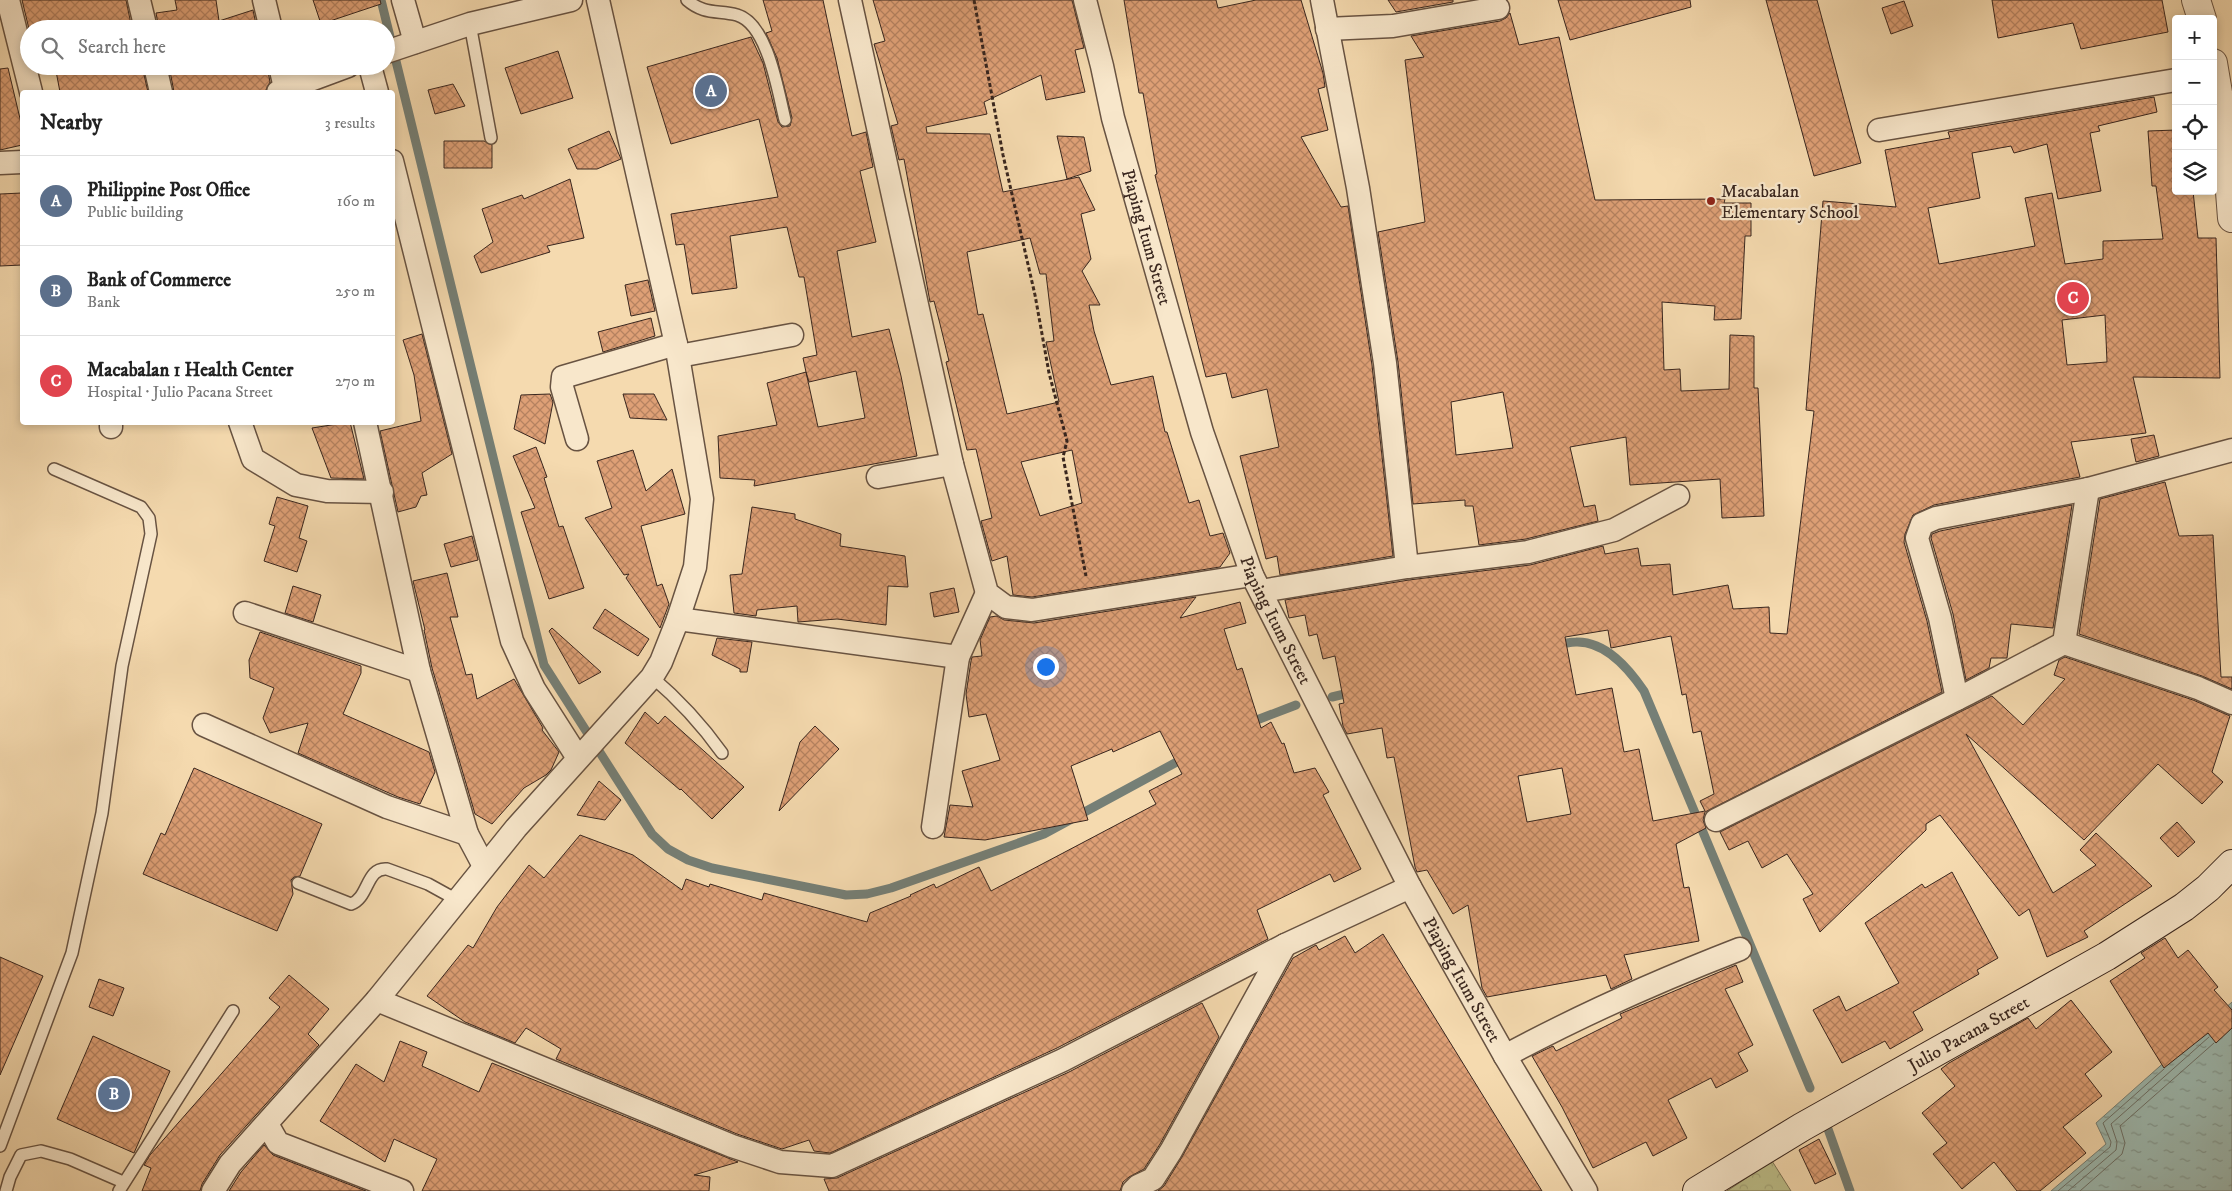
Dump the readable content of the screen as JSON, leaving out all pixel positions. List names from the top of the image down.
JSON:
{
  "streets": {
    "main road": ["Julio Pacana Street"],
    "street": ["Piaping Itum Street"]
  },
  "places": ["Macabalan Elementary School"],
  "page": {
    "map_buttons": ["+", "−"],
    "search": "Search here",
    "pins": ["A", "C", "B"],
    "heading": ["Nearby", "3 results"],
    "list": [
      {
        "mark": "A",
        "name": "Philippine Post Office",
        "note": "Public building",
        "value": "160 m"
      },
      {
        "mark": "B",
        "name": "Bank of Commerce",
        "note": "Bank",
        "value": "250 m"
      },
      {
        "mark": "C",
        "name": "Macabalan 1 Health Center",
        "note": "Hospital · Julio Pacana Street",
        "value": "270 m"
      }
    ]
  }
}
